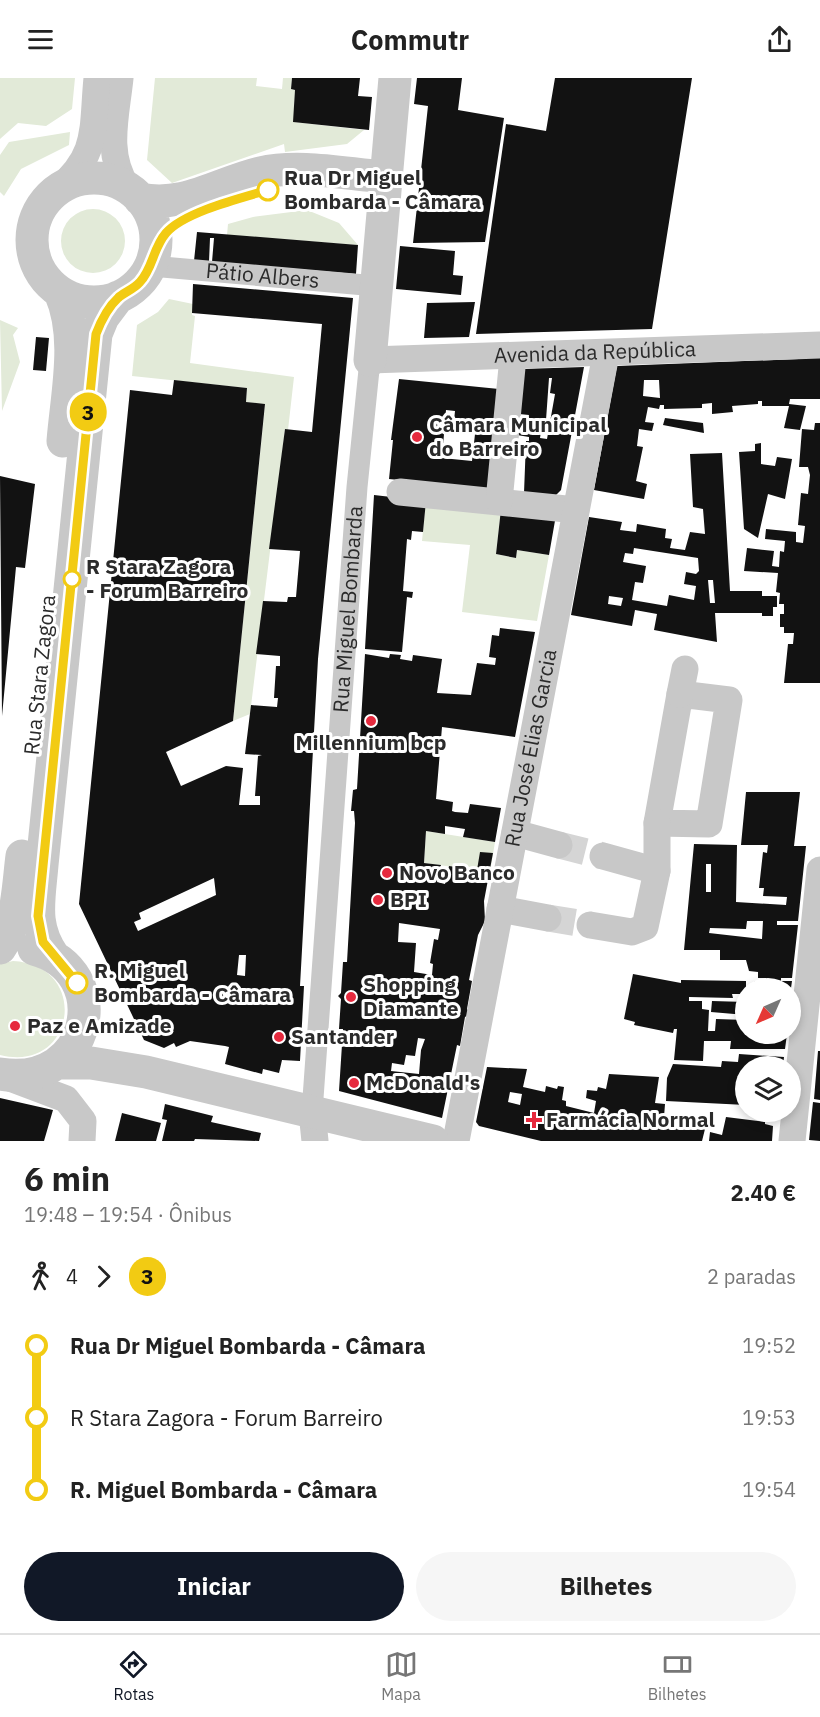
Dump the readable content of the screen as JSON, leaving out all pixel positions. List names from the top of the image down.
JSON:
{
  "streets": {
    "street": [
      "Pátio Albers",
      "Avenida da República",
      "Rua Miguel Bombarda",
      "Rua Stara Zagora",
      "Rua José Elias Garcia"
    ]
  },
  "crossings": [
    ["Pátio Albers", "Rua Miguel Bombarda"],
    ["Pátio Albers", "Rua Stara Zagora"],
    ["Avenida da República", "Rua Miguel Bombarda"],
    ["Avenida da República", "Rua José Elias Garcia"]
  ],
  "places": {
    "other": [
      "Rua Dr Miguel Bombarda - Câmara",
      "Câmara Municipal do Barreiro",
      "R Stara Zagora - Forum Barreiro",
      "Millennium bcp",
      "Novo Banco",
      "BPI",
      "R. Miguel Bombarda - Câmara",
      "Shopping Diamante",
      "Paz e Amizade",
      "Santander",
      "McDonald's"
    ],
    "health": ["Farmácia Normal"]
  },
  "lines": ["bus line 3"],
  "north": "bottom left",
  "page": {
    "header": "Commutr",
    "on_map": "3",
    "heading": ["6 min", "19:48 – 19:54 · Ônibus", "2.40 €"],
    "legs": ["4", "3", "2 paradas"],
    "list": [
      {
        "name": "Rua Dr Miguel Bombarda - Câmara",
        "value": "19:52"
      },
      {
        "name": "R Stara Zagora - Forum Barreiro",
        "value": "19:53"
      },
      {
        "name": "R. Miguel Bombarda - Câmara",
        "value": "19:54"
      }
    ],
    "buttons": ["Iniciar", "Bilhetes"],
    "tabs": ["Rotas", "Mapa", "Bilhetes"]
  }
}
